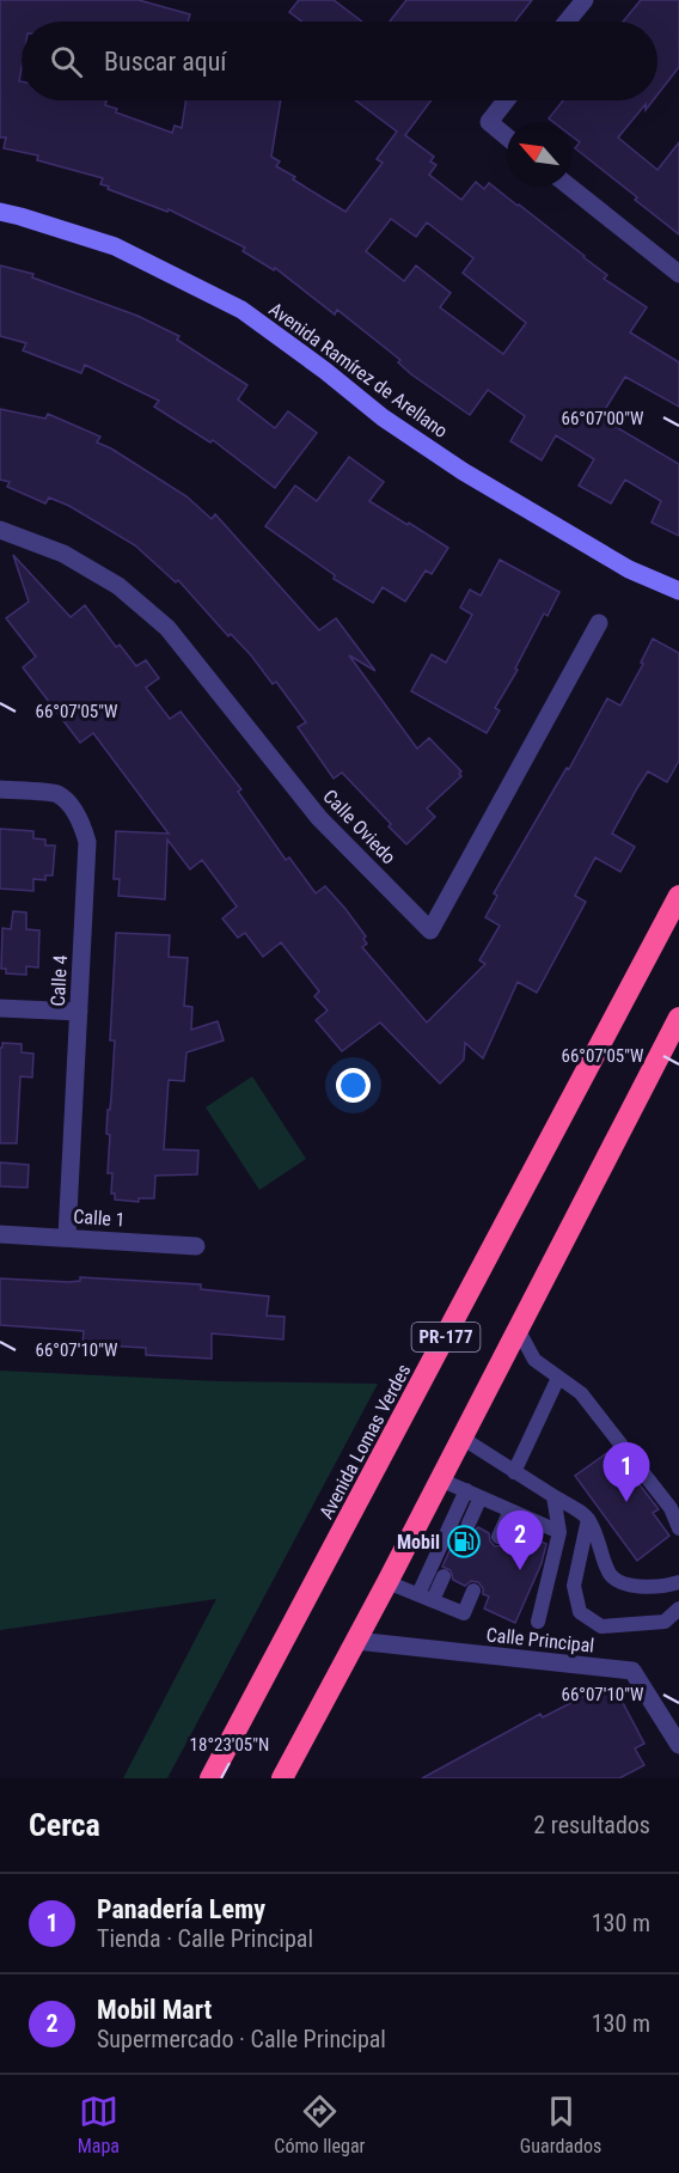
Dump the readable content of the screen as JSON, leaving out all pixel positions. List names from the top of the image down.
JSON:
{
  "streets": {
    "highway": ["PR-177", "Avenida Lomas Verdes"],
    "street": [
      "Avenida Ramírez de Arellano",
      "Calle Oviedo",
      "Calle 4",
      "Calle 1",
      "Calle Principal"
    ]
  },
  "crossings": [
    ["Calle 4", "Calle 1"],
    ["PR-177", "Calle Principal"]
  ],
  "places": {
    "fuel station": ["Mobil"]
  },
  "north": "top left",
  "page": {
    "search": "Buscar aquí",
    "pins": ["1", "2"],
    "heading": ["Cerca", "2 resultados"],
    "list": [
      {
        "mark": "1",
        "name": "Panadería Lemy",
        "note": "Tienda · Calle Principal",
        "value": "130 m"
      },
      {
        "mark": "2",
        "name": "Mobil Mart",
        "note": "Supermercado · Calle Principal",
        "value": "130 m"
      }
    ],
    "nav": ["Mapa", "Cómo llegar", "Guardados"]
  },
  "coordinates": [
    "66°07'00\"W",
    "66°07'05\"W",
    "66°07'10\"W",
    "18°23'05\"N"
  ]
}
